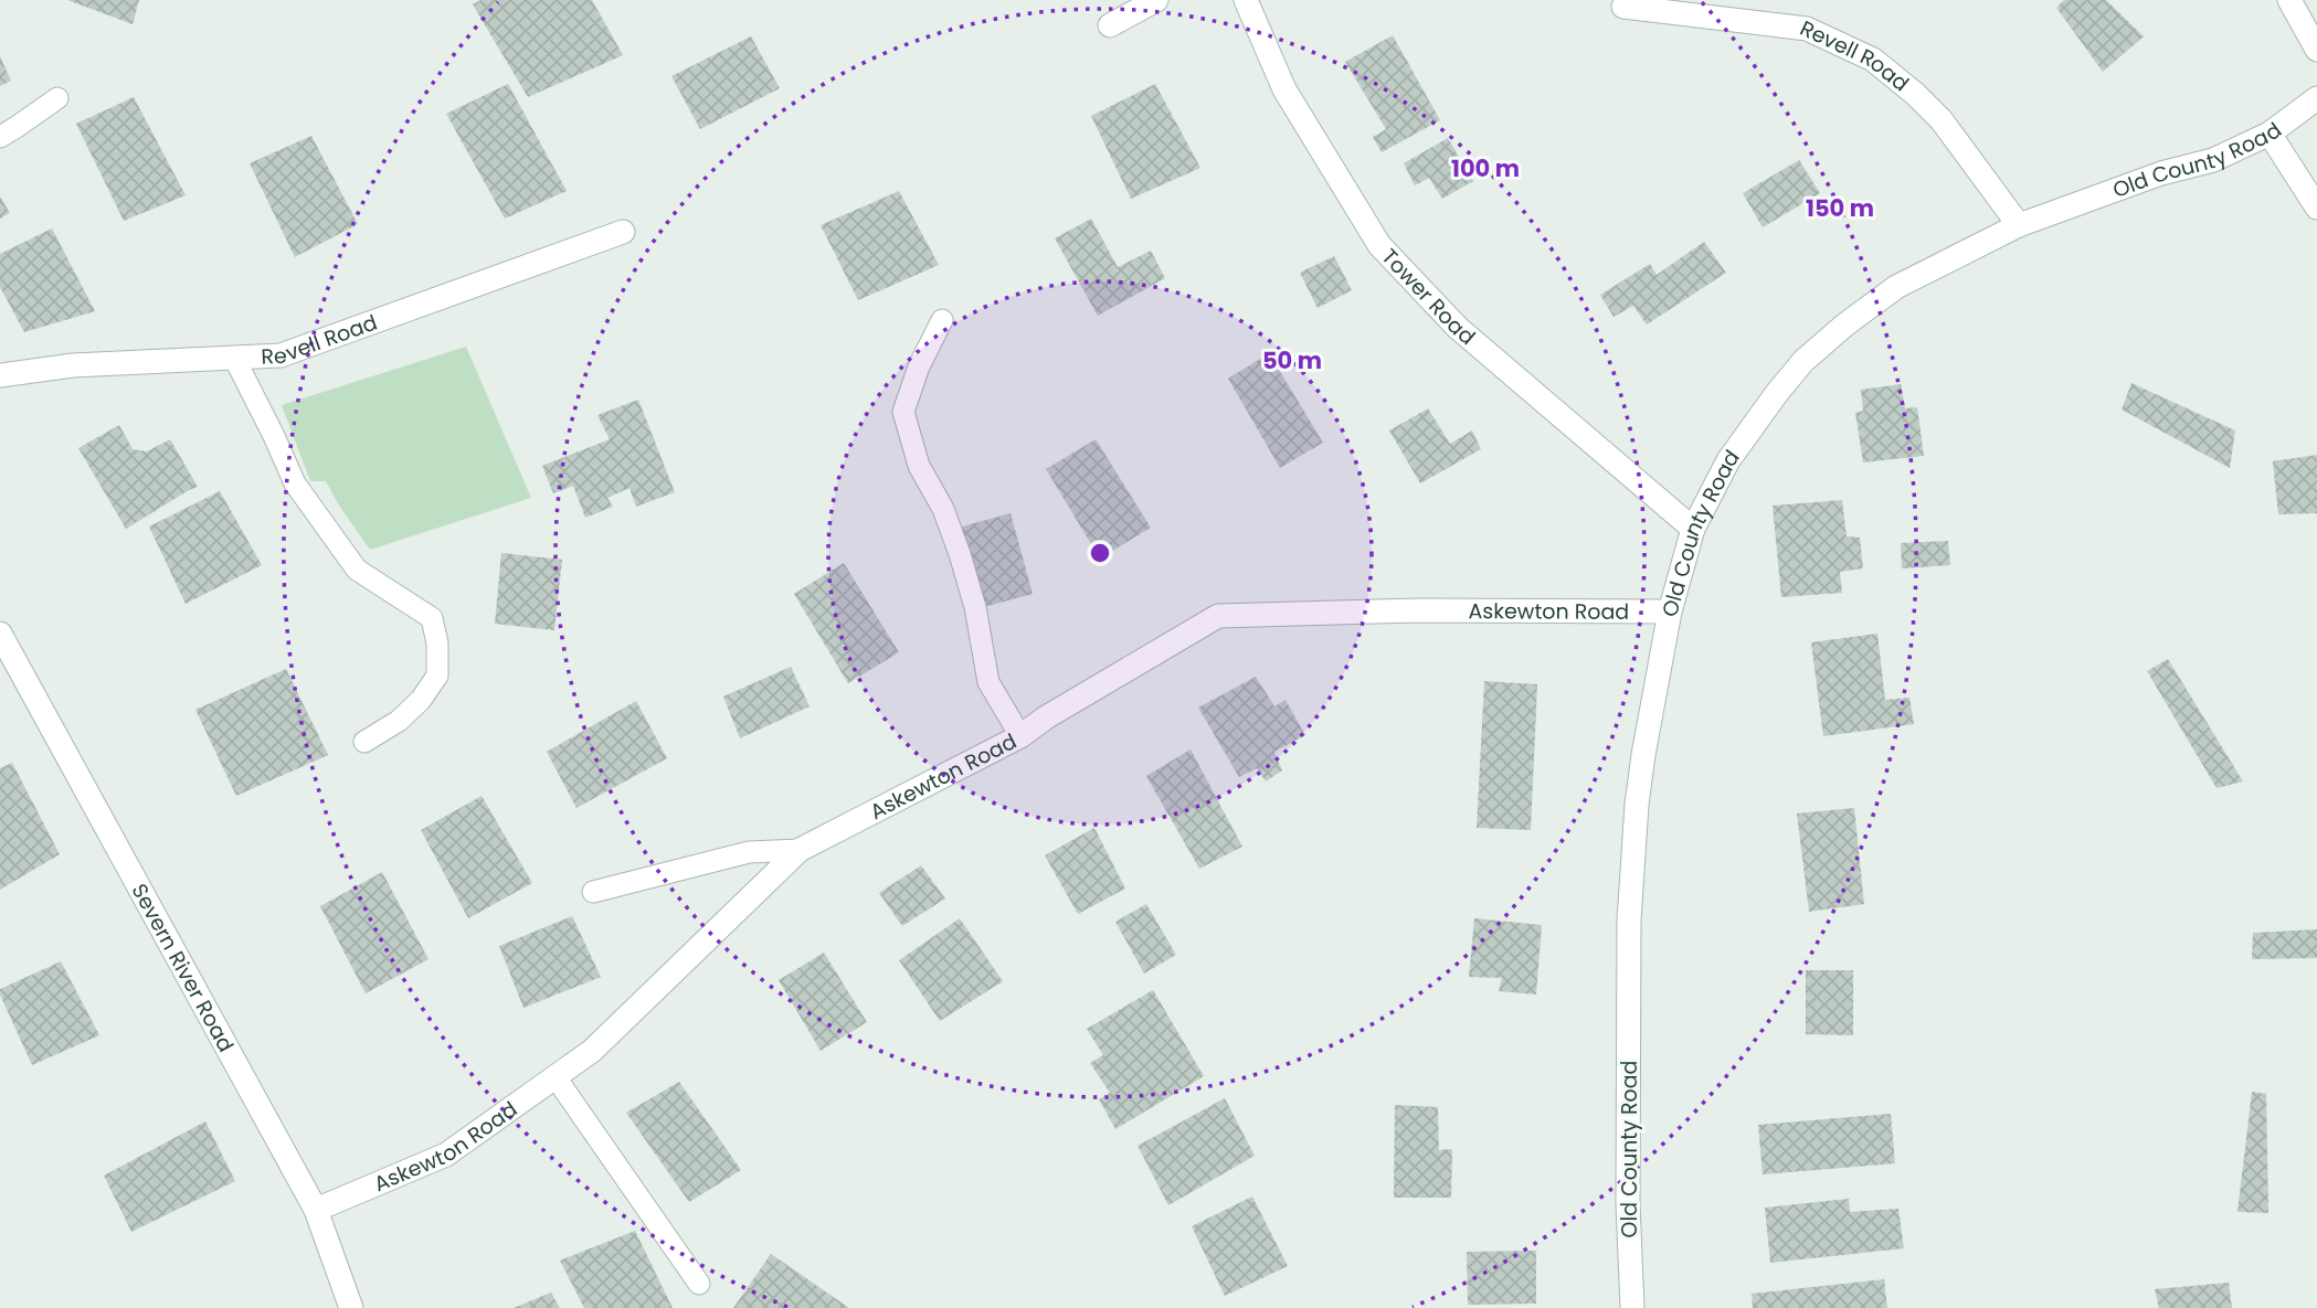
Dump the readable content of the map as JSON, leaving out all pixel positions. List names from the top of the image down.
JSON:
{
  "streets": {
    "street": [
      "Revell Road",
      "Old County Road",
      "Tower Road",
      "Askewton Road",
      "Severn River Road"
    ]
  },
  "crossings": [
    ["Revell Road", "Old County Road"],
    ["Old County Road", "Tower Road"],
    ["Old County Road", "Askewton Road"],
    ["Askewton Road", "Severn River Road"]
  ],
  "rings": ["100 m", "150 m", "50 m"]
}
